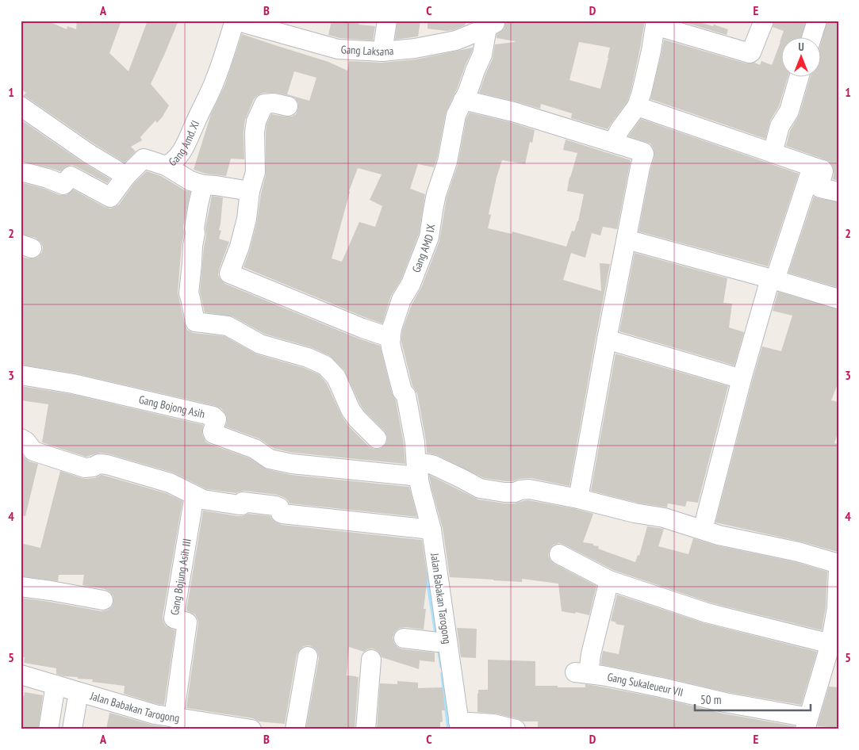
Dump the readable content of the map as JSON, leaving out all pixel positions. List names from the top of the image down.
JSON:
{
  "streets": {
    "street": [
      "Gang Laksana",
      "Gang Amd. XI",
      "Gang AMD IX",
      "Gang Bojong Asih",
      "Gang Bojung Asih III",
      "Jalan Babakan Tarogong",
      "Gang Sukaleueur VII"
    ]
  },
  "crossings": [
    ["Gang Laksana", "Gang Amd. XI"],
    ["Gang Laksana", "Gang AMD IX"],
    ["Gang AMD IX", "Gang Bojong Asih"],
    ["Gang AMD IX", "Jalan Babakan Tarogong"],
    ["Gang Bojong Asih", "Jalan Babakan Tarogong"],
    ["Gang Bojung Asih III", "Jalan Babakan Tarogong"]
  ],
  "scale_bar": "50 m",
  "north": "top",
  "grid": {
    "columns": [
      "A",
      "B",
      "C",
      "D",
      "E"
    ],
    "rows": [
      "1",
      "2",
      "3",
      "4",
      "5"
    ]
  }
}
